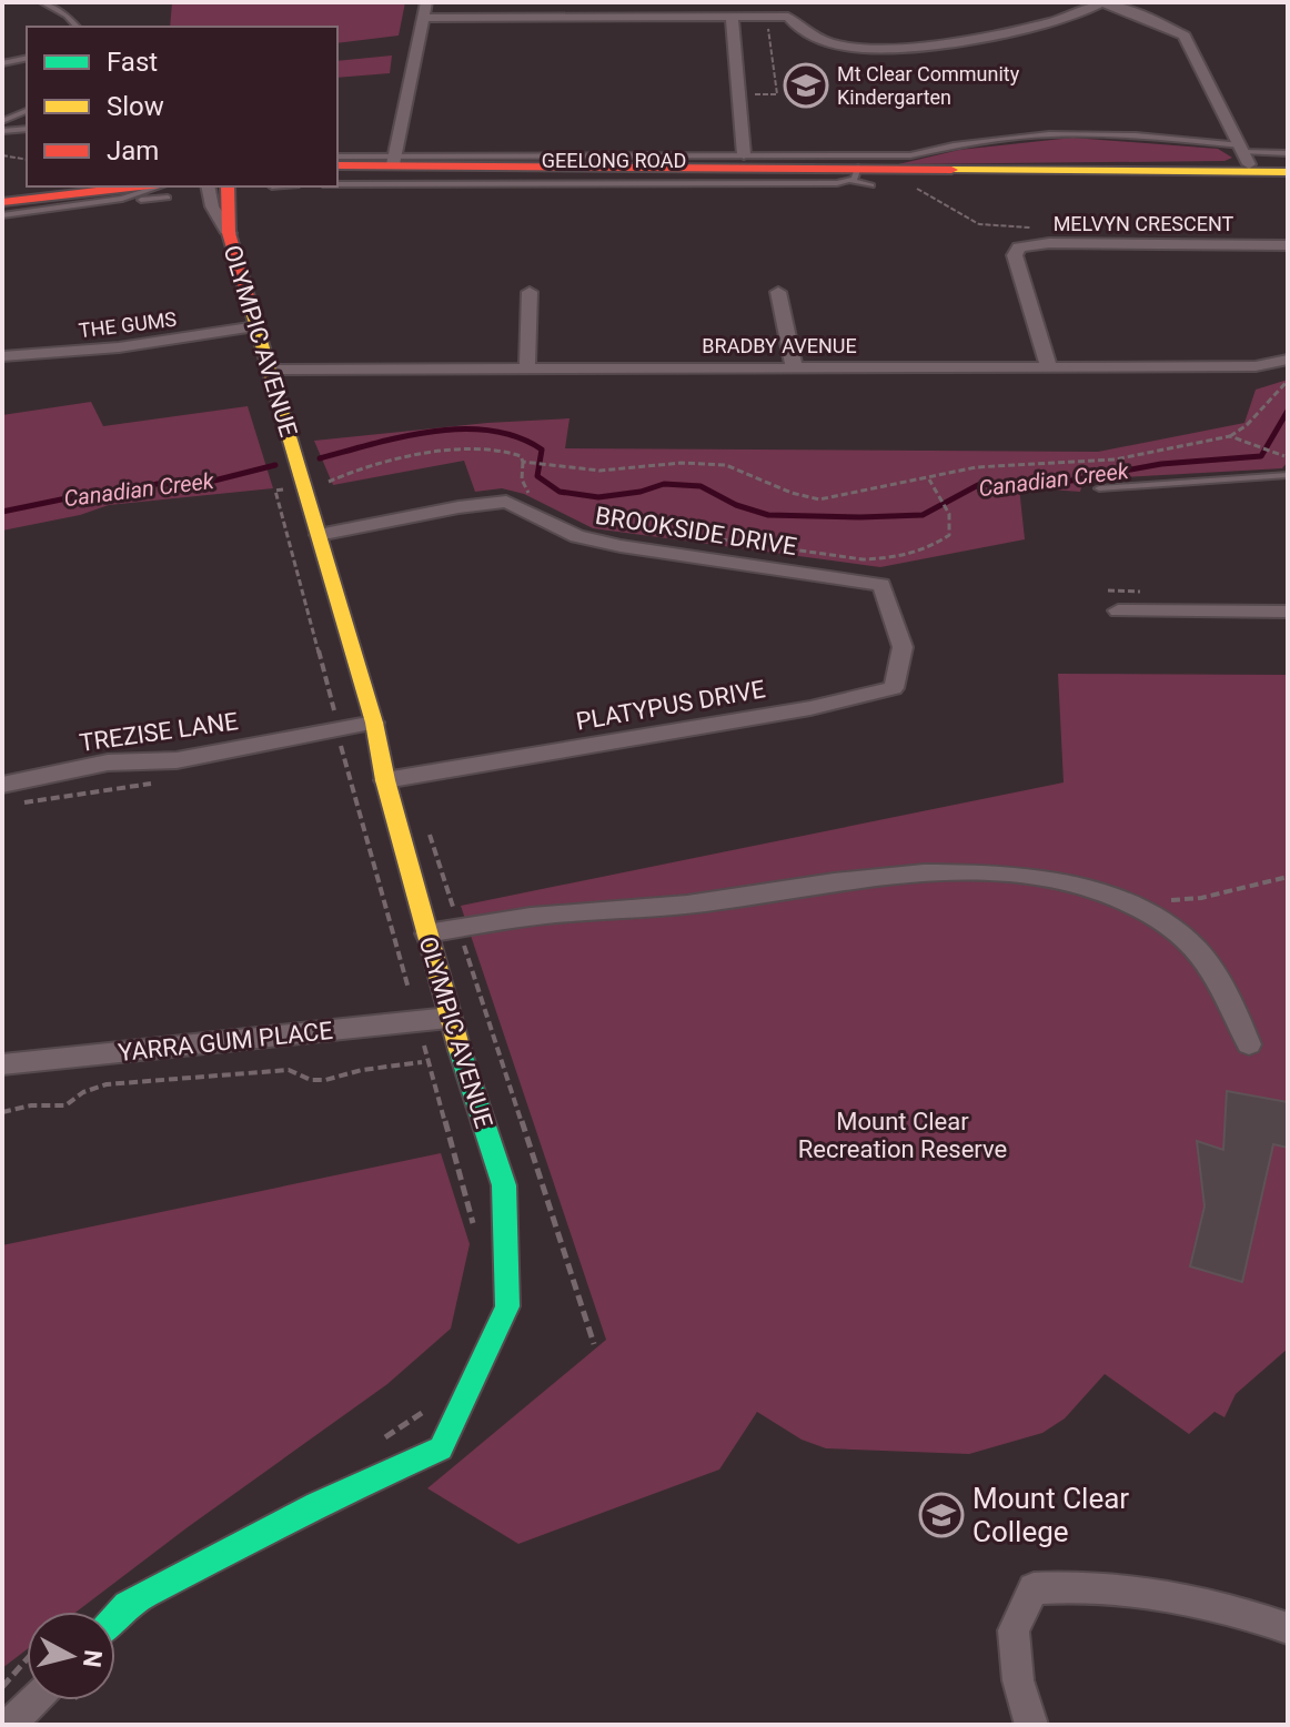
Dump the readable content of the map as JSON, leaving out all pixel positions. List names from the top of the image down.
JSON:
{
  "streets": {
    "street": [
      "GEELONG ROAD",
      "MELVYN CRESCENT",
      "THE GUMS",
      "OLYMPIC AVENUE",
      "BRADBY AVENUE",
      "BROOKSIDE DRIVE",
      "PLATYPUS DRIVE",
      "TREZISE LANE",
      "YARRA GUM PLACE"
    ]
  },
  "crossings": [
    ["MELVYN CRESCENT", "BRADBY AVENUE"],
    ["THE GUMS", "OLYMPIC AVENUE"],
    ["OLYMPIC AVENUE", "BRADBY AVENUE"],
    ["OLYMPIC AVENUE", "BROOKSIDE DRIVE"],
    ["OLYMPIC AVENUE", "PLATYPUS DRIVE"],
    ["OLYMPIC AVENUE", "TREZISE LANE"],
    ["OLYMPIC AVENUE", "YARRA GUM PLACE"],
    ["BROOKSIDE DRIVE", "PLATYPUS DRIVE"]
  ],
  "water": ["Canadian Creek"],
  "parks": ["Mount Clear Recreation Reserve"],
  "places": {
    "school or university": ["Mt Clear Community Kindergarten", "Mount Clear College"]
  },
  "legend": ["Fast", "Slow", "Jam"],
  "north": "right"
}
